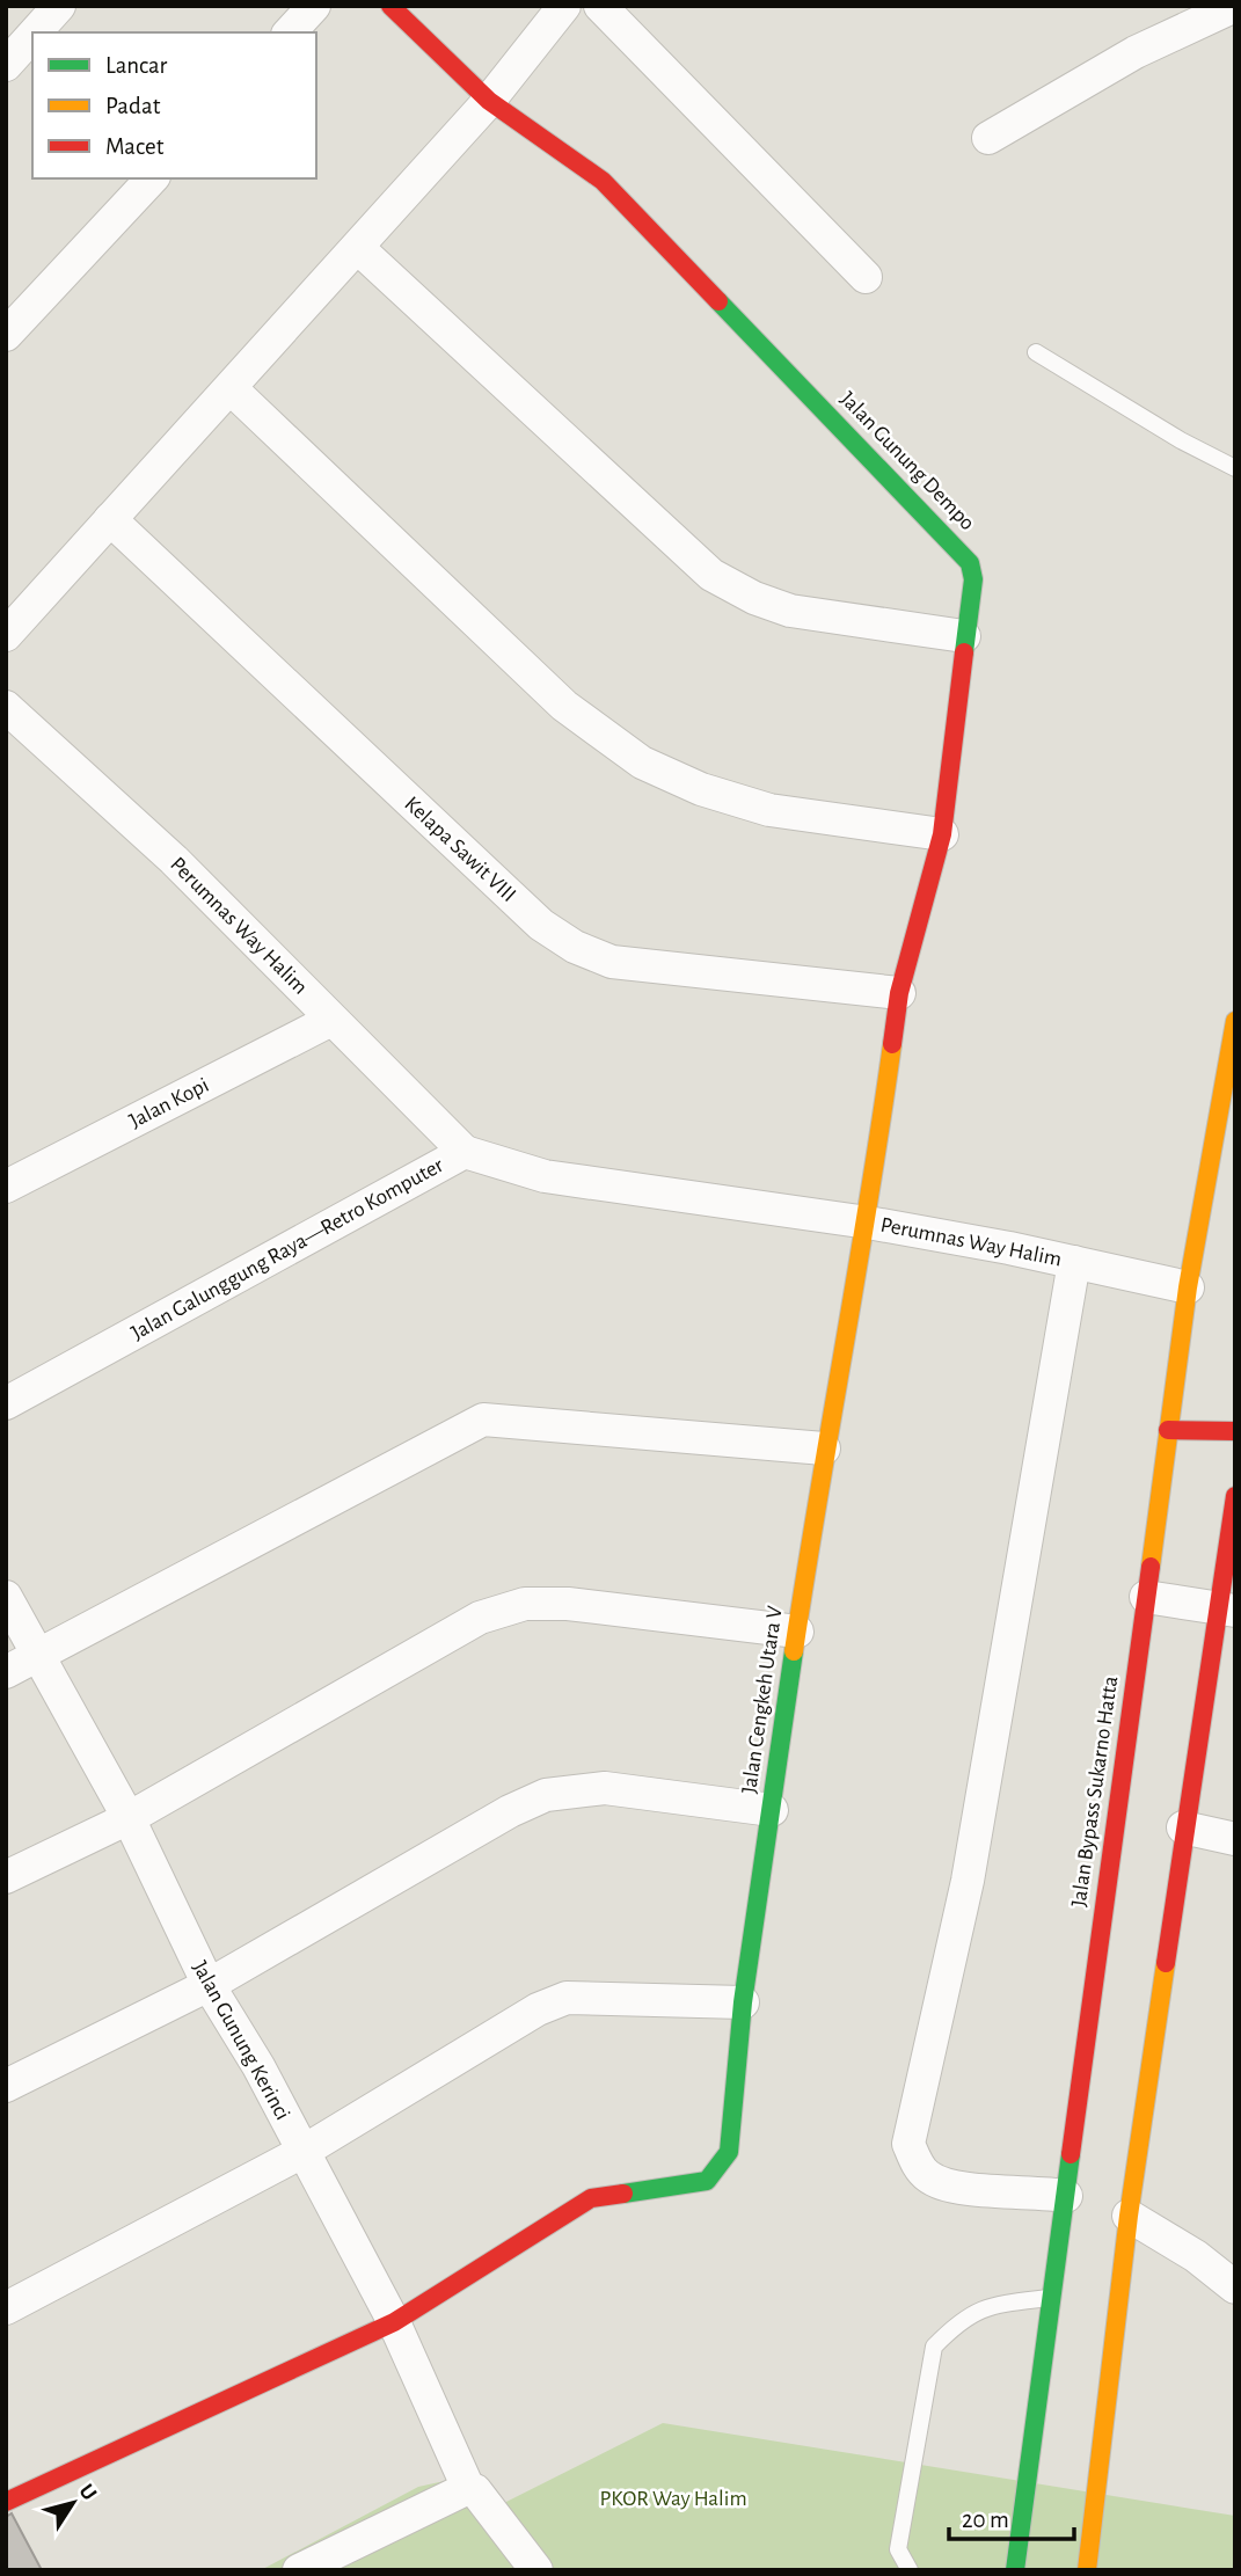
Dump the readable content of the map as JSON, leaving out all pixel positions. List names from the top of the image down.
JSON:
{
  "streets": {
    "main road": ["Jalan Gunung Dempo", "Jalan Cengkeh Utara V", "Jalan Bypass Sukarno Hatta"],
    "street": [
      "Kelapa Sawit VIII",
      "Perumnas Way Halim",
      "Jalan Kopi",
      "Jalan Galunggung Raya—Retro Komputer",
      "Jalan Gunung Kerinci"
    ]
  },
  "crossings": [
    ["Jalan Gunung Dempo", "Kelapa Sawit VIII"],
    ["Jalan Gunung Dempo", "Perumnas Way Halim"],
    ["Jalan Gunung Dempo", "Jalan Galunggung Raya—Retro Komputer"],
    ["Jalan Gunung Dempo", "Jalan Cengkeh Utara V"],
    ["Perumnas Way Halim", "Jalan Kopi"],
    ["Perumnas Way Halim", "Jalan Galunggung Raya—Retro Komputer"],
    ["Perumnas Way Halim", "Jalan Cengkeh Utara V"],
    ["Perumnas Way Halim", "Jalan Bypass Sukarno Hatta"],
    ["Jalan Galunggung Raya—Retro Komputer", "Jalan Cengkeh Utara V"],
    ["Jalan Cengkeh Utara V", "Jalan Gunung Kerinci"]
  ],
  "parks": ["PKOR Way Halim"],
  "legend": ["Lancar", "Padat", "Macet"],
  "scale_bar": "20 m",
  "north": "top right"
}
